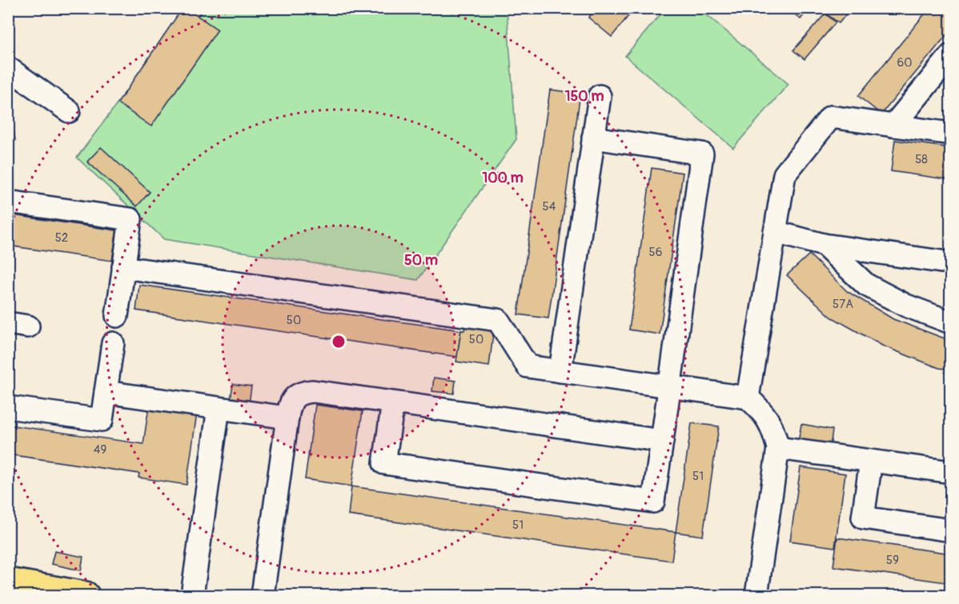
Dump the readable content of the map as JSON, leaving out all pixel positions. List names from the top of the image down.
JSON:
{
  "house_numbers": [
    "60",
    "58",
    "54",
    "52",
    "56",
    "57А",
    "50",
    "50",
    "49",
    "51",
    "51",
    "59"
  ],
  "rings": ["150 m", "100 m", "50 m"]
}
